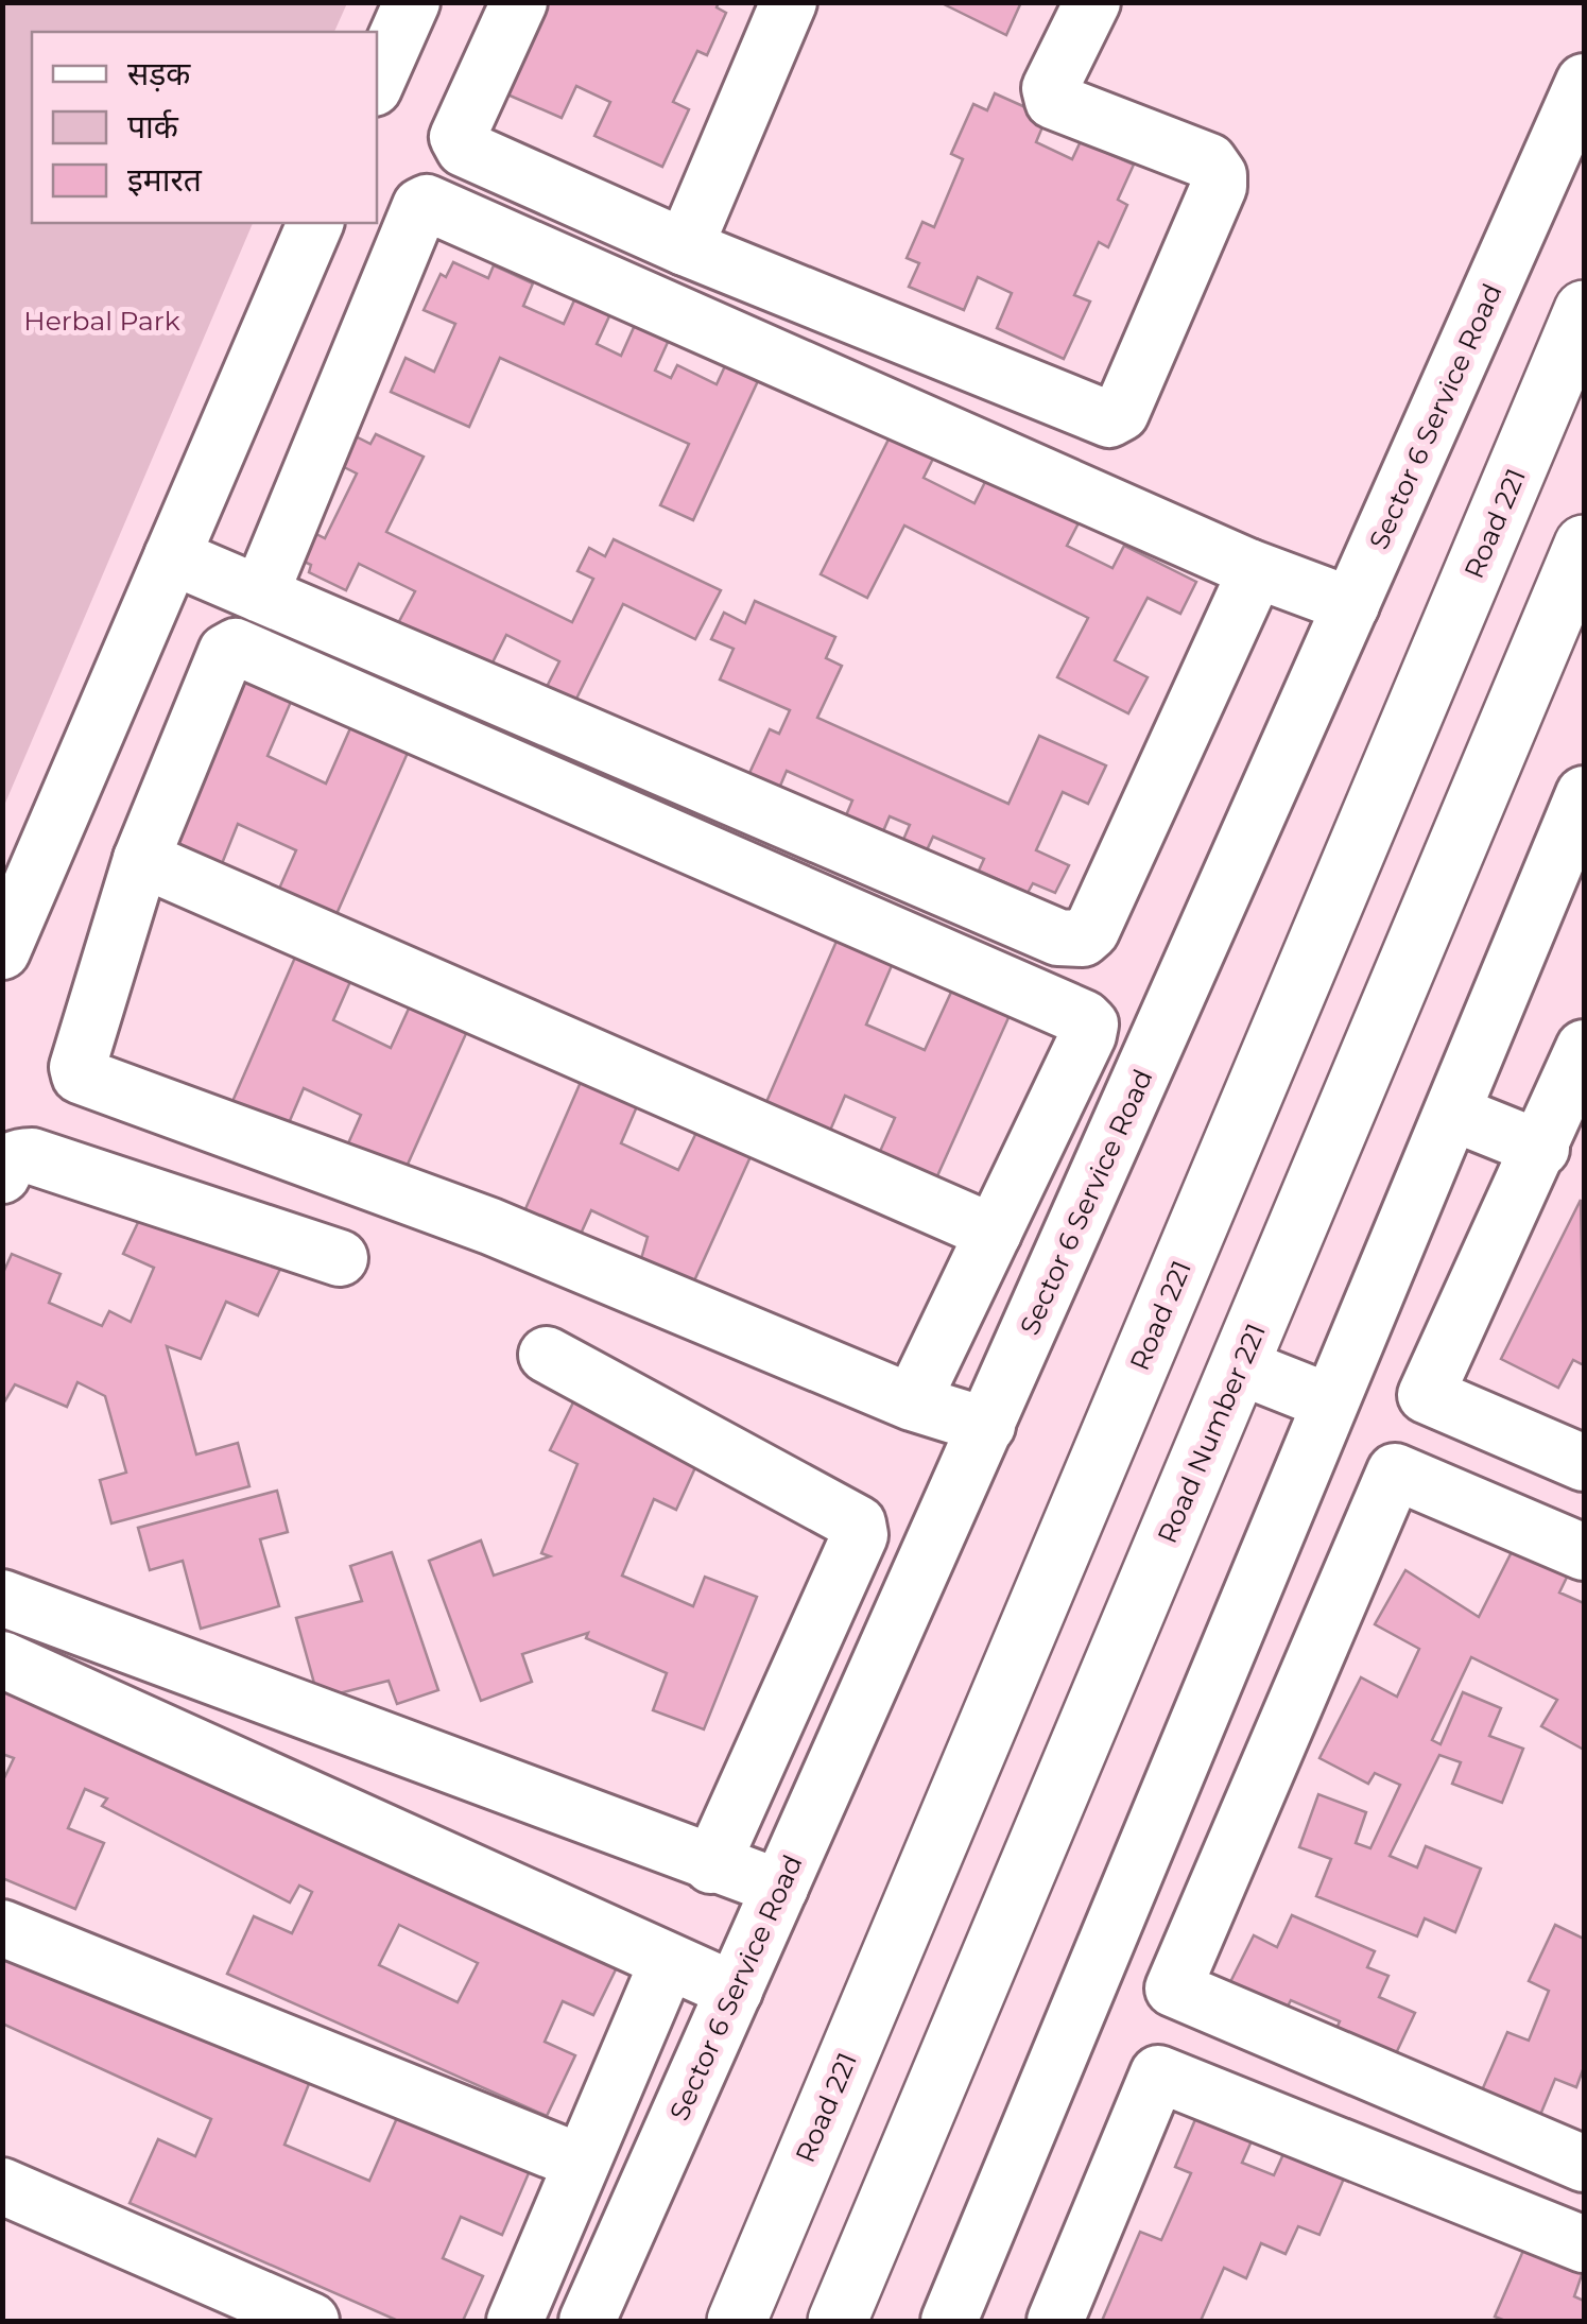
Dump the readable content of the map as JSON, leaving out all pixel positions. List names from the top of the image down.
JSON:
{
  "streets": {
    "main road": ["Road 221", "Road Number 221"],
    "street": ["Sector 6 Service Road"]
  },
  "parks": ["Herbal Park"],
  "legend": ["सड़क", "पार्क", "इमारत"]
}
